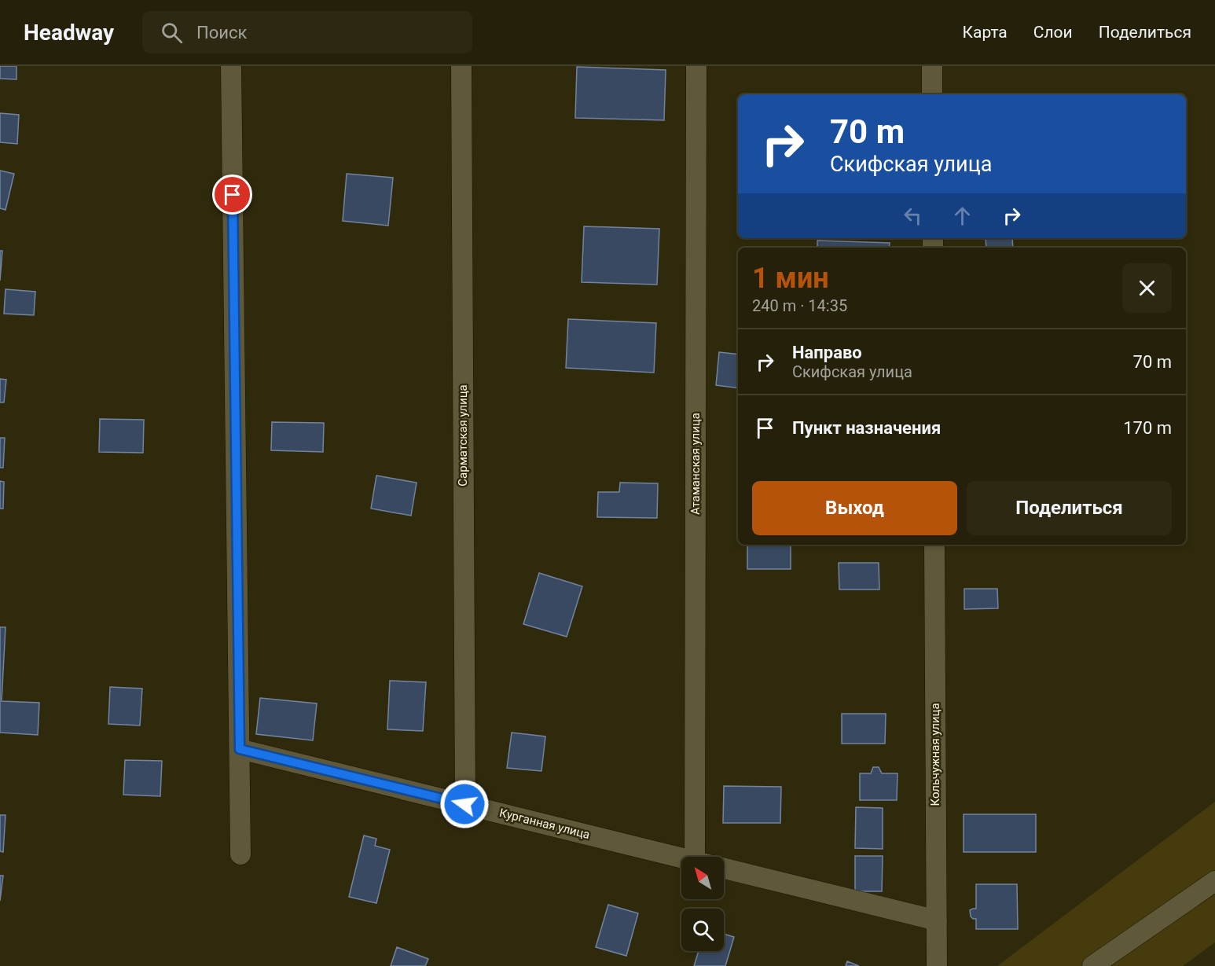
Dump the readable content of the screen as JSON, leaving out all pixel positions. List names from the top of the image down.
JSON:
{
  "streets": {
    "street": [
      "Сарматская улица",
      "Атаманская улица",
      "Кольчужная улица",
      "Курганная улица"
    ]
  },
  "crossings": [
    ["Сарматская улица", "Курганная улица"]
  ],
  "north": "top left",
  "page": {
    "header": "Headway",
    "search": "Поиск",
    "nav": ["Карта", "Слои", "Поделиться"],
    "turn": ["70 m", "Скифская улица"],
    "heading": ["1 мин", "240 m · 14:35"],
    "list": [
      {
        "name": "Направо",
        "note": "Скифская улица",
        "value": "70 m"
      },
      {
        "name": "Пункт назначения",
        "value": "170 m"
      }
    ],
    "buttons": ["Выход", "Поделиться"]
  }
}
